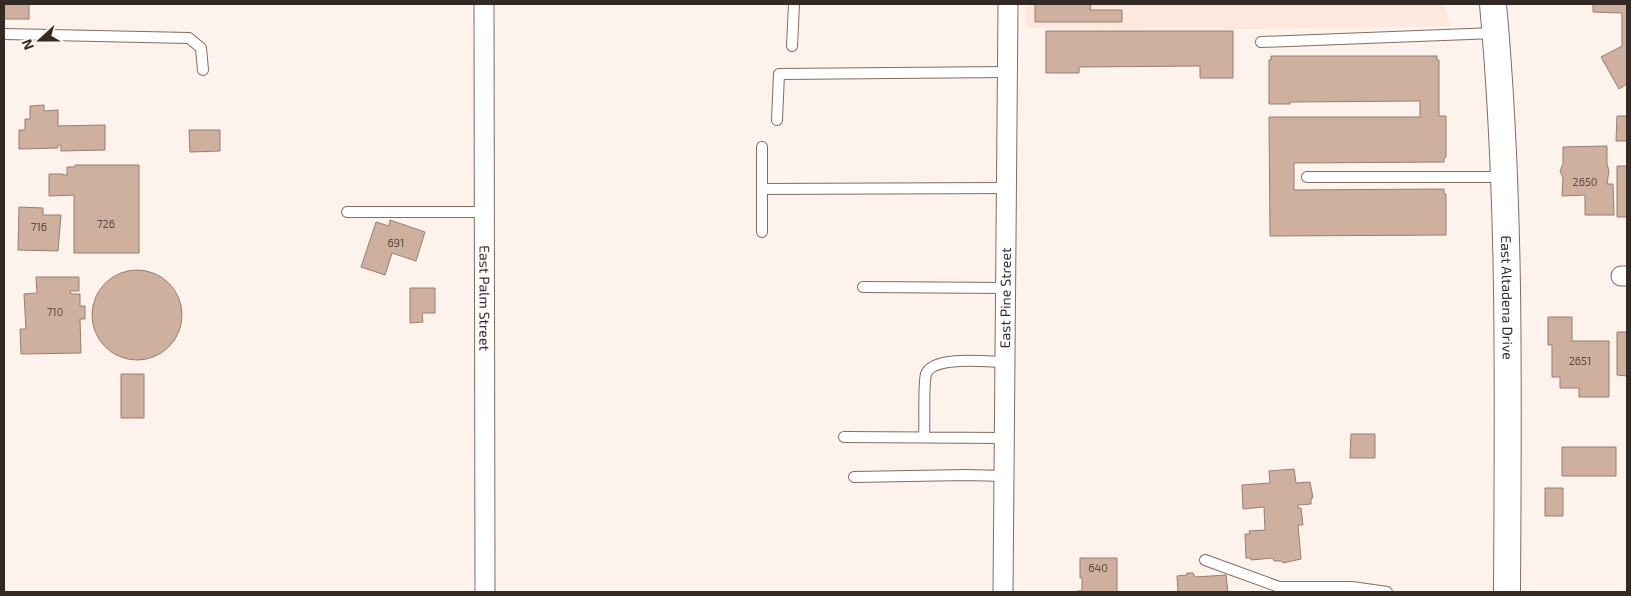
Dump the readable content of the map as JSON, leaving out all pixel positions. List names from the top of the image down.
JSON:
{
  "streets": {
    "main road": ["East Altadena Drive"],
    "street": ["East Palm Street", "East Pine Street"]
  },
  "house_numbers": [
    "2650",
    "726",
    "716",
    "691",
    "710",
    "2651",
    "640"
  ],
  "north": "left"
}
